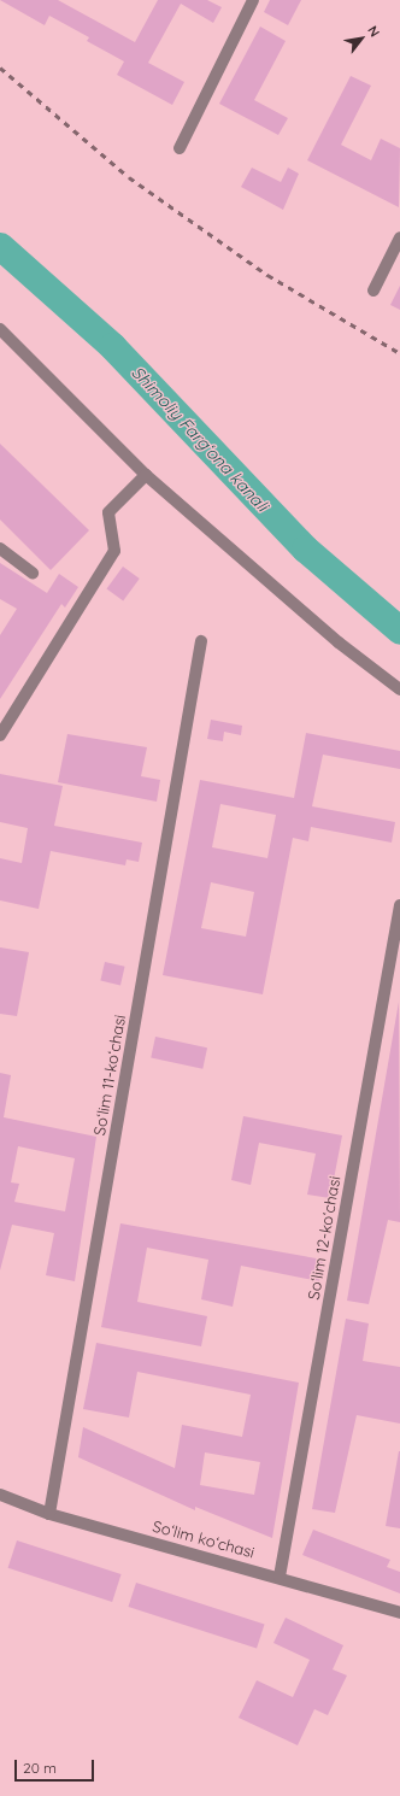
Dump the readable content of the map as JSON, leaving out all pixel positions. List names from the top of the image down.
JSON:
{
  "streets": {
    "street": ["Soʻlim 11-koʻchasi", "Soʻlim 12-koʻchasi", "Soʻlim koʻchasi"]
  },
  "crossings": [
    ["Soʻlim 11-koʻchasi", "Soʻlim koʻchasi"],
    ["Soʻlim 12-koʻchasi", "Soʻlim koʻchasi"]
  ],
  "water": ["Shimoliy Fargʻona kanali"],
  "scale_bar": "20 m",
  "north": "top right"
}
